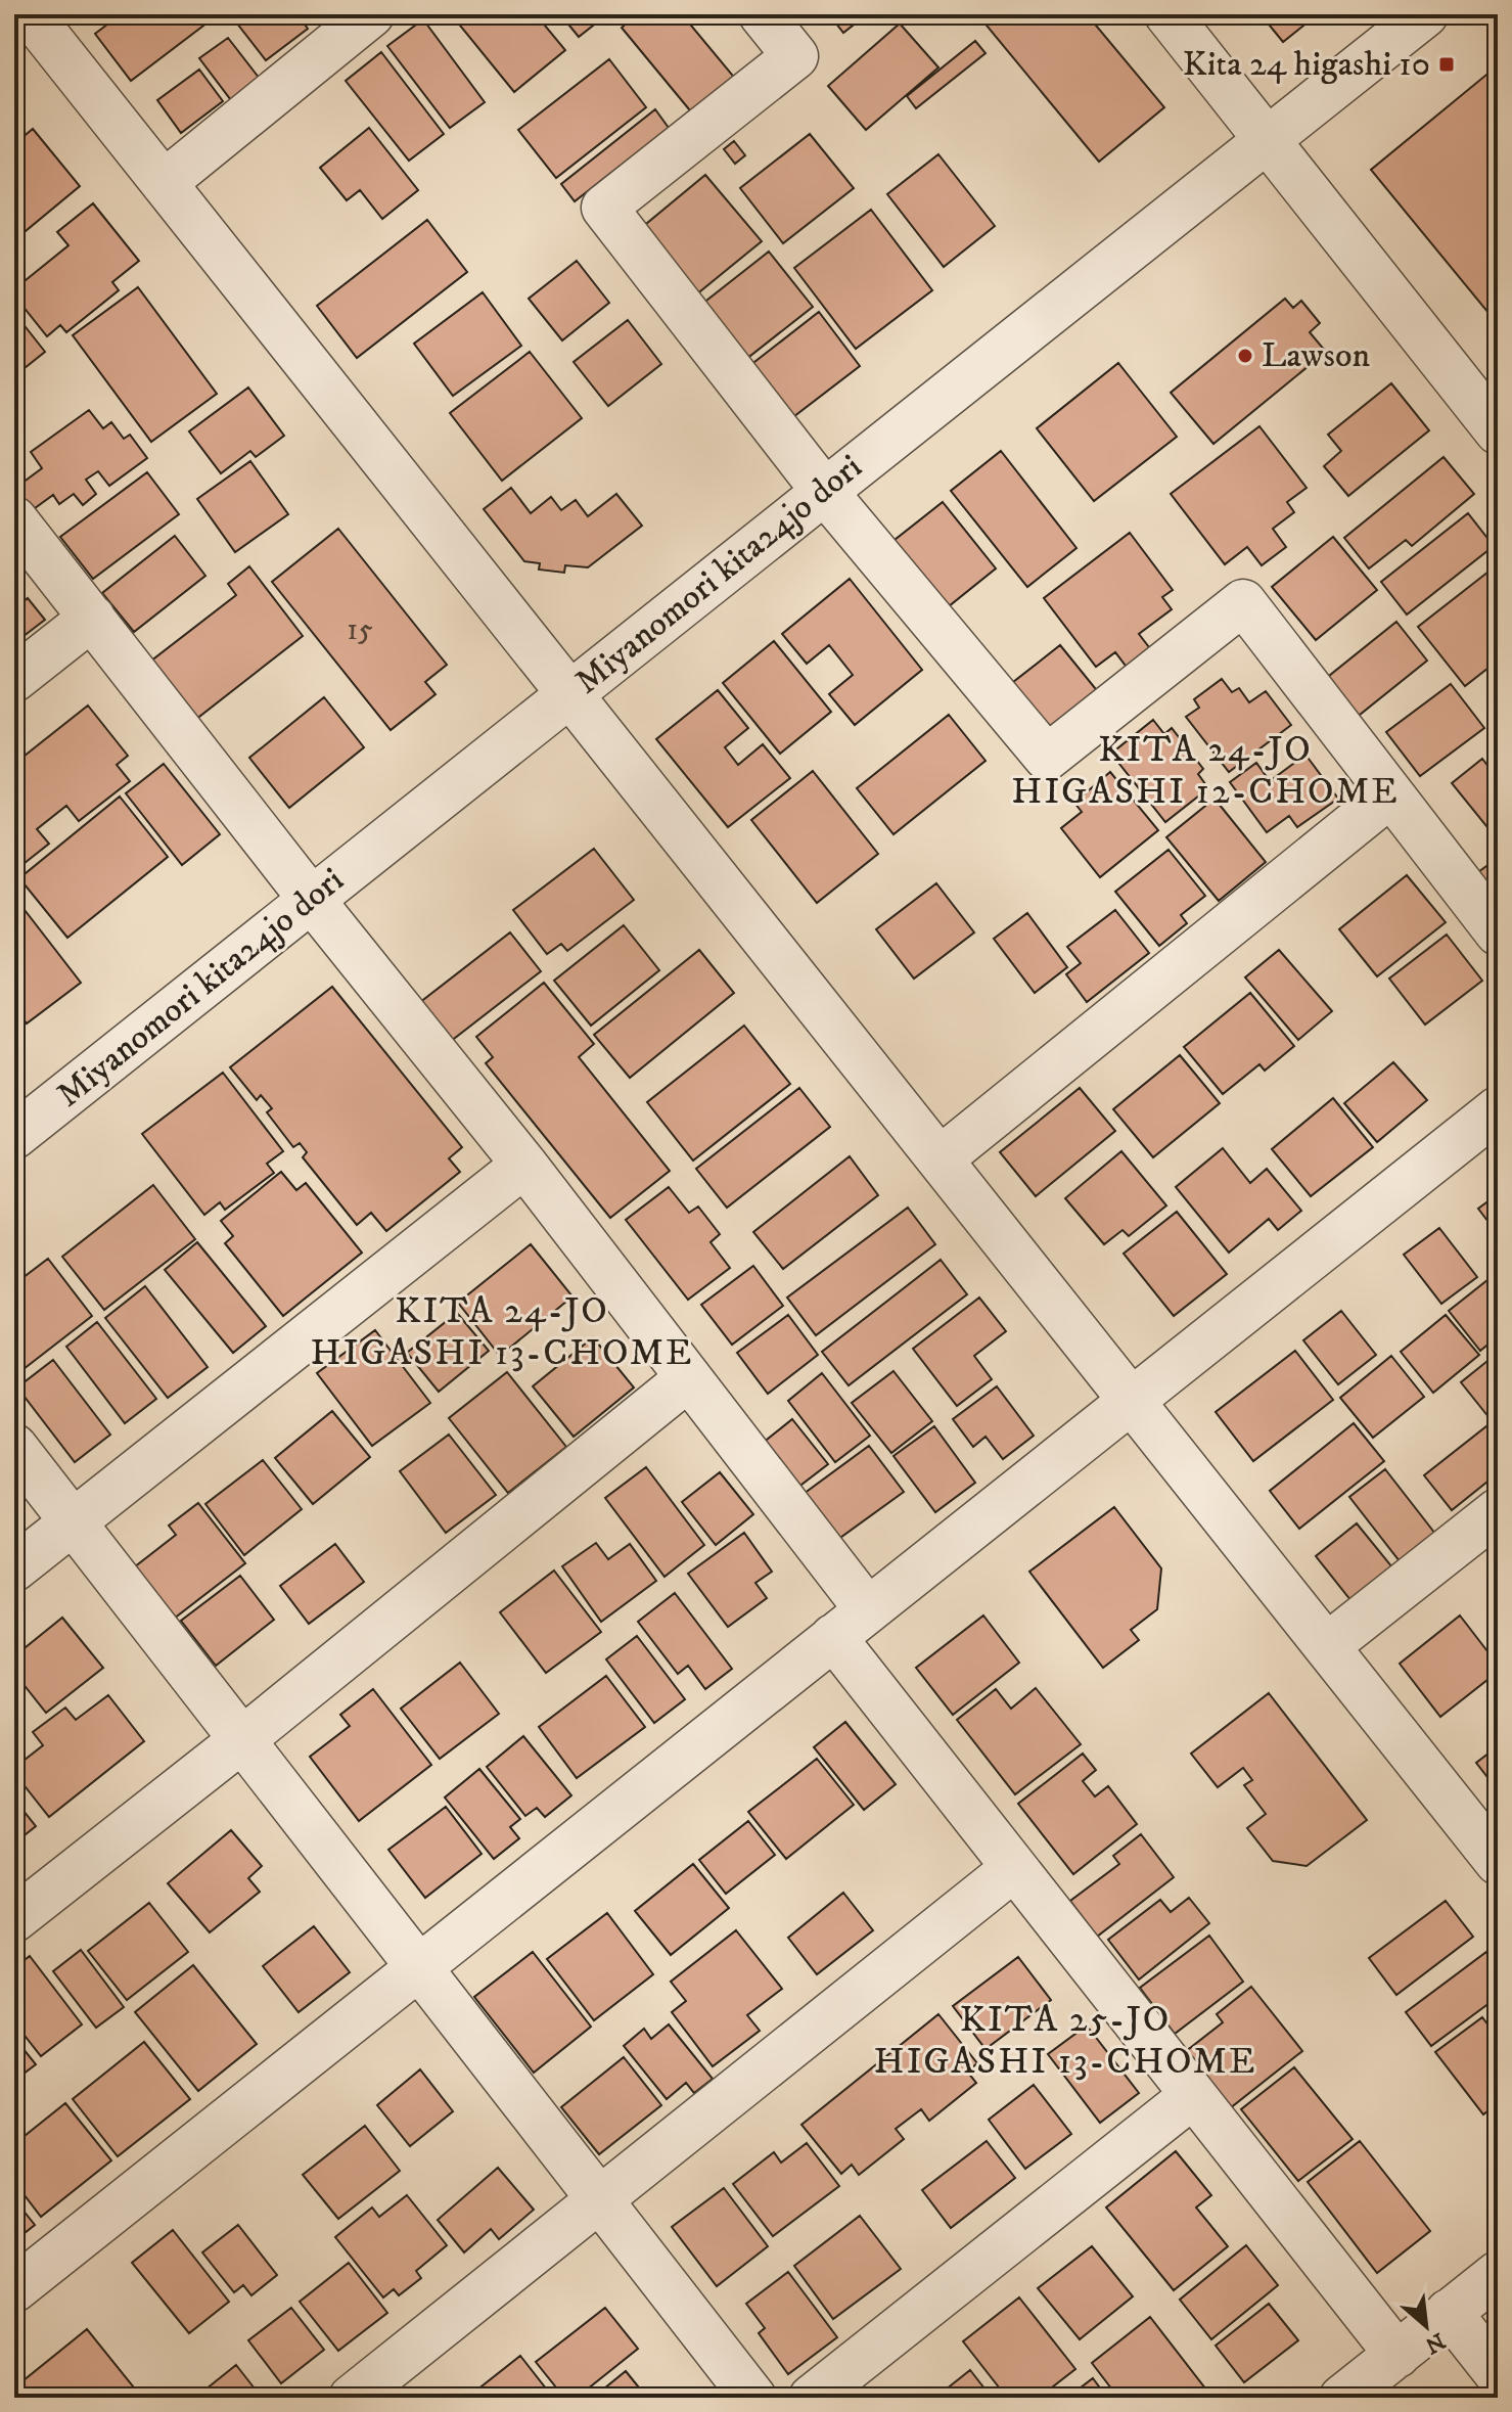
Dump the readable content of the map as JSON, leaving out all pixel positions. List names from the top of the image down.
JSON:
{
  "streets": {
    "street": ["Miyanomori kita24jo dori"]
  },
  "districts": ["KITA 24-JO HIGASHI 12-CHOME", "KITA 24-JO HIGASHI 13-CHOME", "KITA 25-JO HIGASHI 13-CHOME"],
  "places": {
    "transit": ["Kita 24 higashi 10"],
    "other": ["Lawson"]
  },
  "house_numbers": ["15"],
  "north": "bottom right"
}
